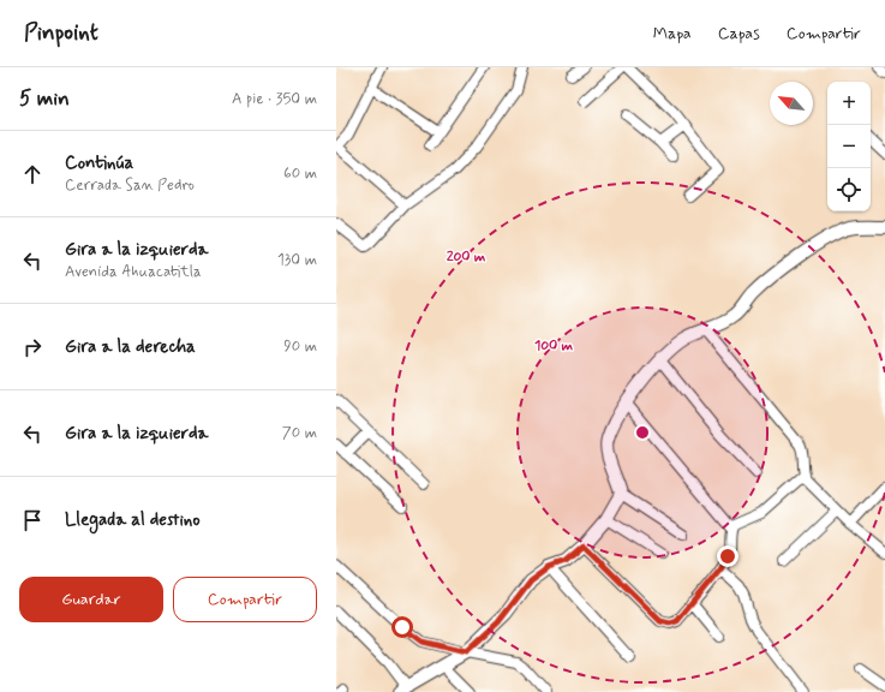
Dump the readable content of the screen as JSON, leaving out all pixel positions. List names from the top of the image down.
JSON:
{
  "north": "top left",
  "page": {
    "header": "Pinpoint",
    "nav": ["Mapa", "Capas", "Compartir"],
    "heading": ["5 min", "A pie · 350 m"],
    "map_buttons": ["+", "−"],
    "list": [
      ["Continúa", "Cerrada San Pedro", "60 m"],
      ["Gira a la izquierda", "Avenida Ahuacatitla", "130 m"],
      ["Gira a la derecha", "90 m"],
      ["Gira a la izquierda", "70 m"],
      "Llegada al destino"
    ],
    "buttons": ["Guardar", "Compartir"]
  },
  "rings": ["200 m", "100 m"]
}
